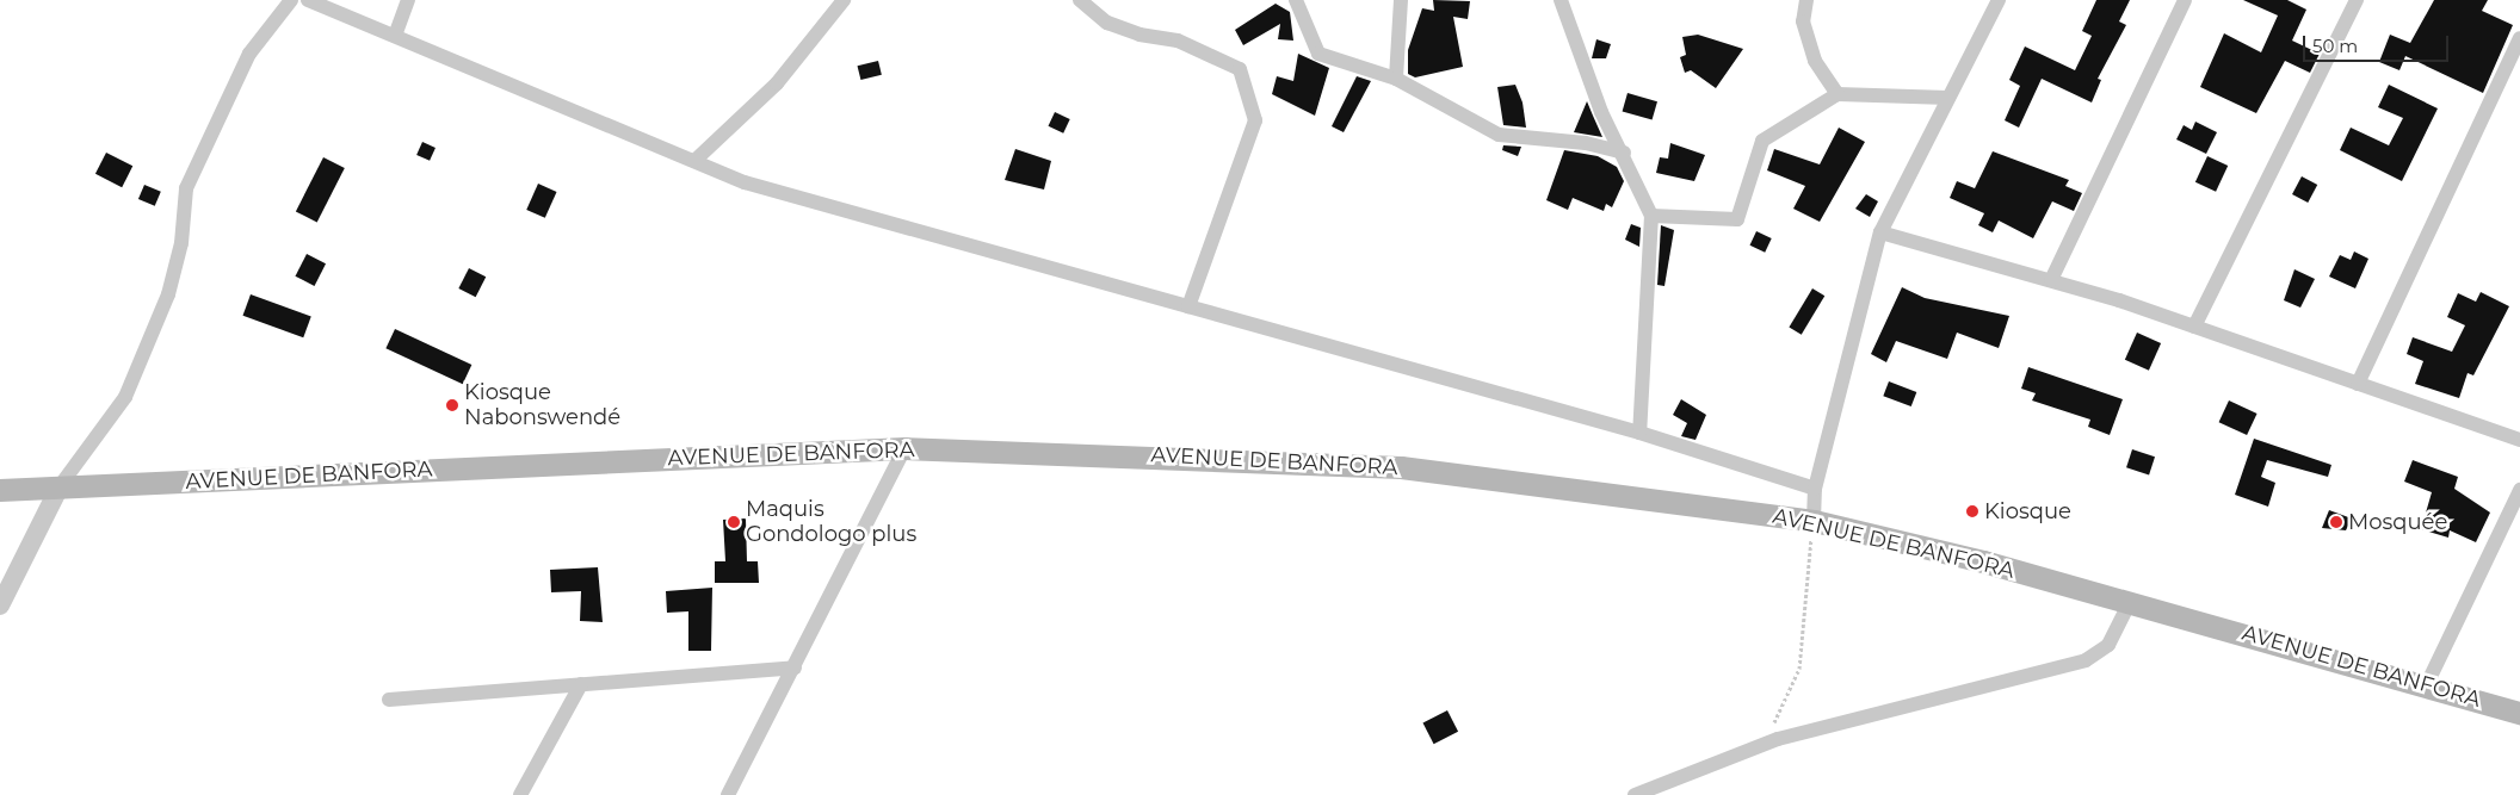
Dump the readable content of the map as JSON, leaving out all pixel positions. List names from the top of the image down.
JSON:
{
  "streets": {
    "main road": ["AVENUE DE BANFORA"]
  },
  "places": [
    "Kiosque Nabonswendé",
    "Kiosque",
    "Maquis Gondologo plus",
    "Mosquée"
  ],
  "scale_bar": "50 m"
}
